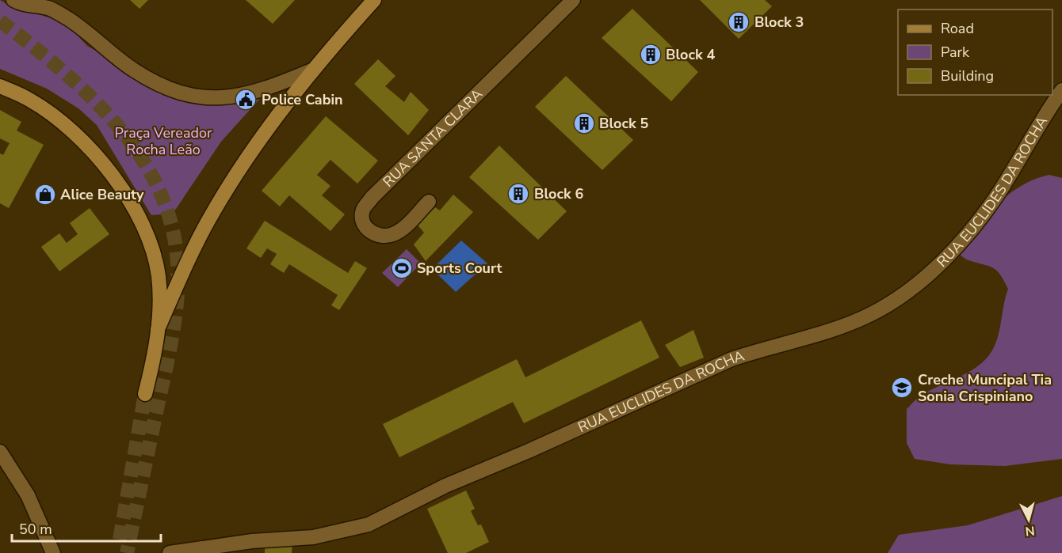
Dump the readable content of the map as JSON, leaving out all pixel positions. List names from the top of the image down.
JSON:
{
  "streets": {
    "street": ["RUA SANTA CLARA", "RUA EUCLIDES DA ROCHA"]
  },
  "parks": ["Praça Vereador Rocha Leão"],
  "places": {
    "building": [
      "Block 3",
      "Block 4",
      "Block 5",
      "Block 6"
    ],
    "public building": ["Police Cabin"],
    "shop": ["Alice Beauty"],
    "sports": ["Sports Court"],
    "school or university": ["Creche Muncipal Tia Sonia Crispiniano"]
  },
  "legend": ["Road", "Park", "Building"],
  "scale_bar": "50 m",
  "north": "bottom"
}
